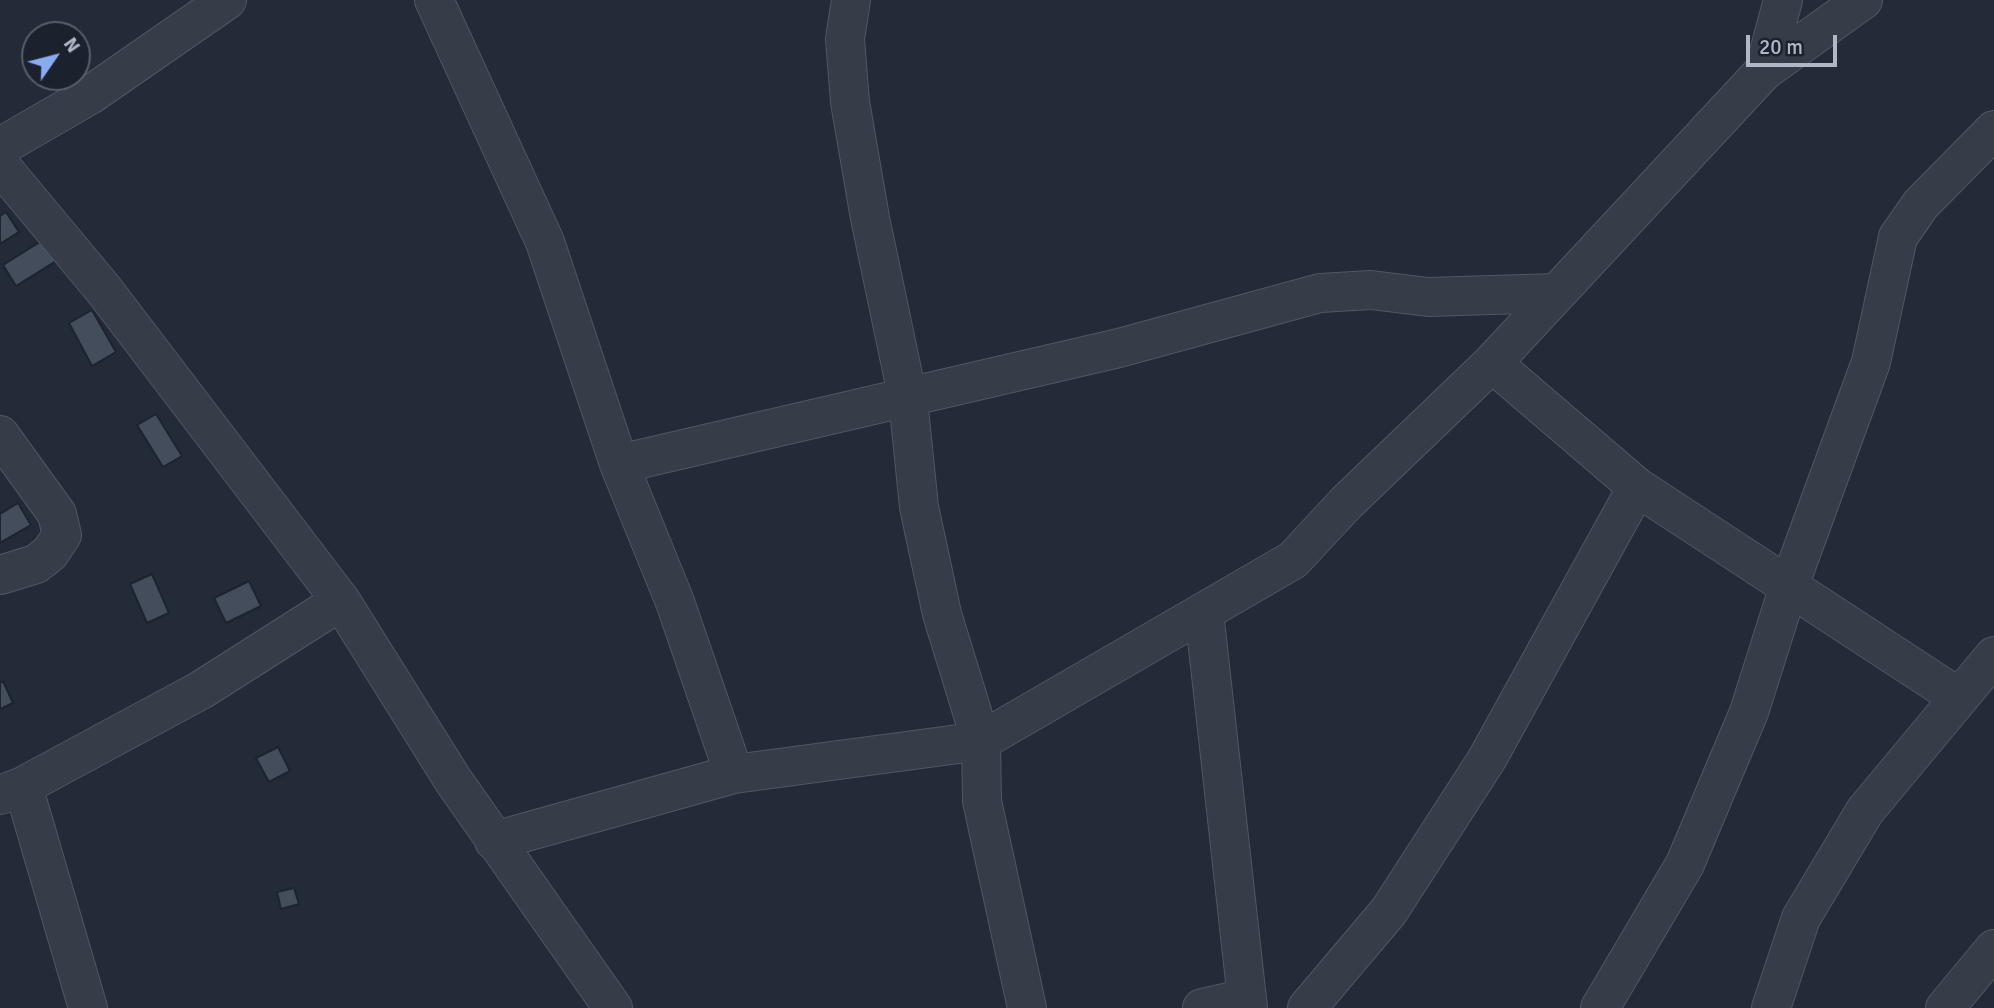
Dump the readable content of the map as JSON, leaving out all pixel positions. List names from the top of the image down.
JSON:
{
  "scale_bar": "20 m",
  "north": "top right"
}
